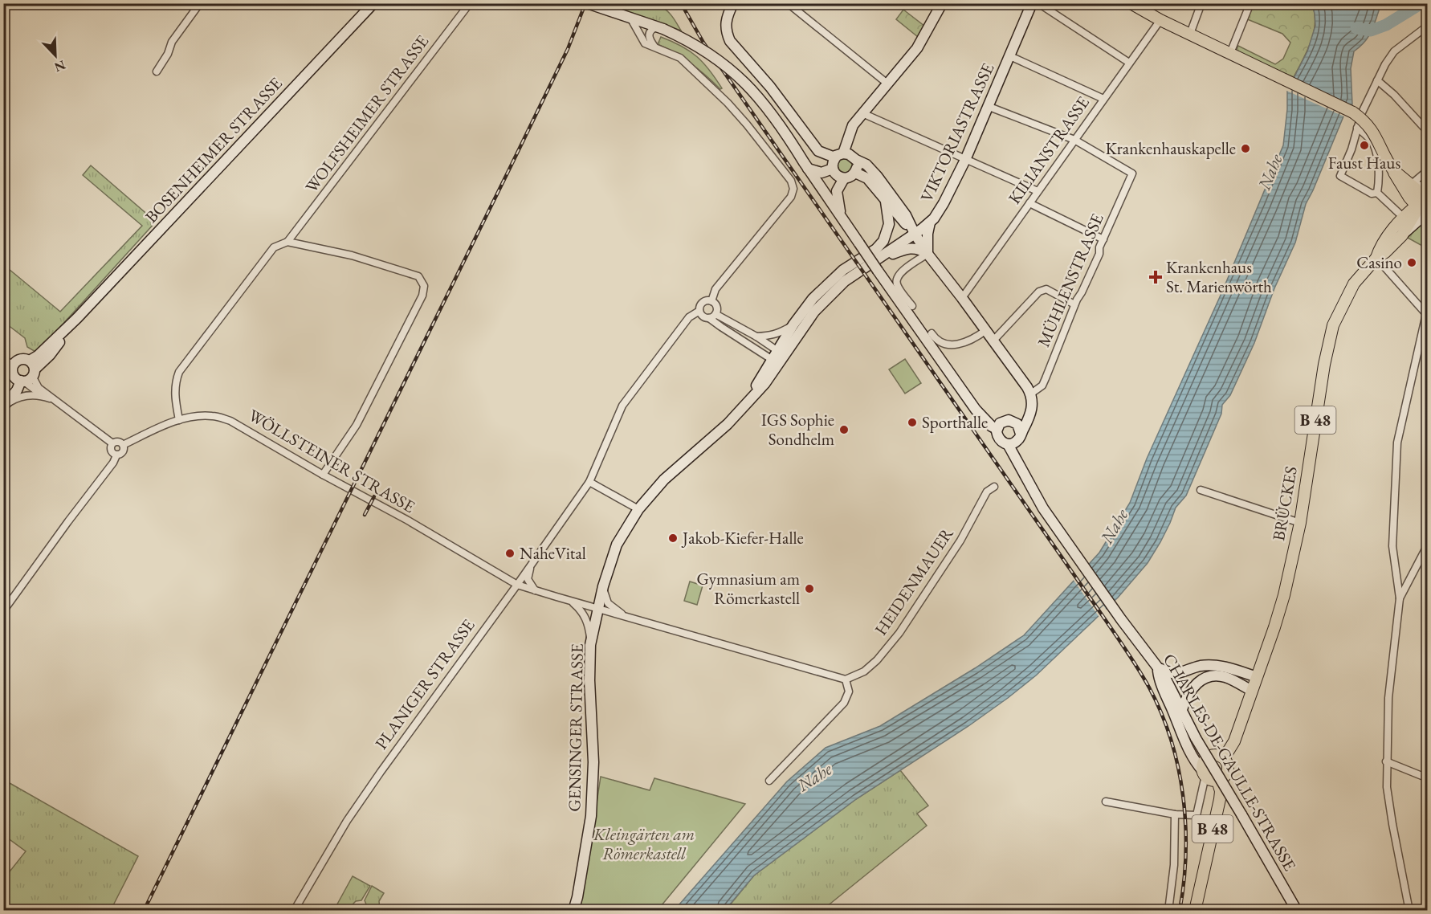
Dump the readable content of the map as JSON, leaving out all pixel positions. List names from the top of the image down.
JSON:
{
  "streets": {
    "main road": ["B 48", "BRÜCKES"],
    "street": [
      "WOLFSHEIMER STRASSE",
      "VIKTORIASTRASSE",
      "BOSENHEIMER STRASSE",
      "KILIANSTRASSE",
      "MÜHLENSTRASSE",
      "WÖLLSTEINER STRASSE",
      "HEIDENMAUER",
      "PLANIGER STRASSE",
      "GENSINGER STRASSE",
      "CHARLES-DE-GAULLE-STRASSE"
    ]
  },
  "crossings": [
    ["VIKTORIASTRASSE", "GENSINGER STRASSE"],
    ["KILIANSTRASSE", "MÜHLENSTRASSE"],
    ["B 48", "BRÜCKES"],
    ["WÖLLSTEINER STRASSE", "PLANIGER STRASSE"]
  ],
  "water": ["Nahe"],
  "parks": ["Kleingärten am Römerkastell"],
  "places": {
    "other": [
      "Faust Haus",
      "Krankenhauskapelle",
      "Casino",
      "Sporthalle",
      "IGS Sophie Sondhelm",
      "Jakob-Kiefer-Halle",
      "NaheVital",
      "Gymnasium am Römerkastell"
    ],
    "health": ["Krankenhaus St. Marienwörth"]
  },
  "north": "bottom right"
}
